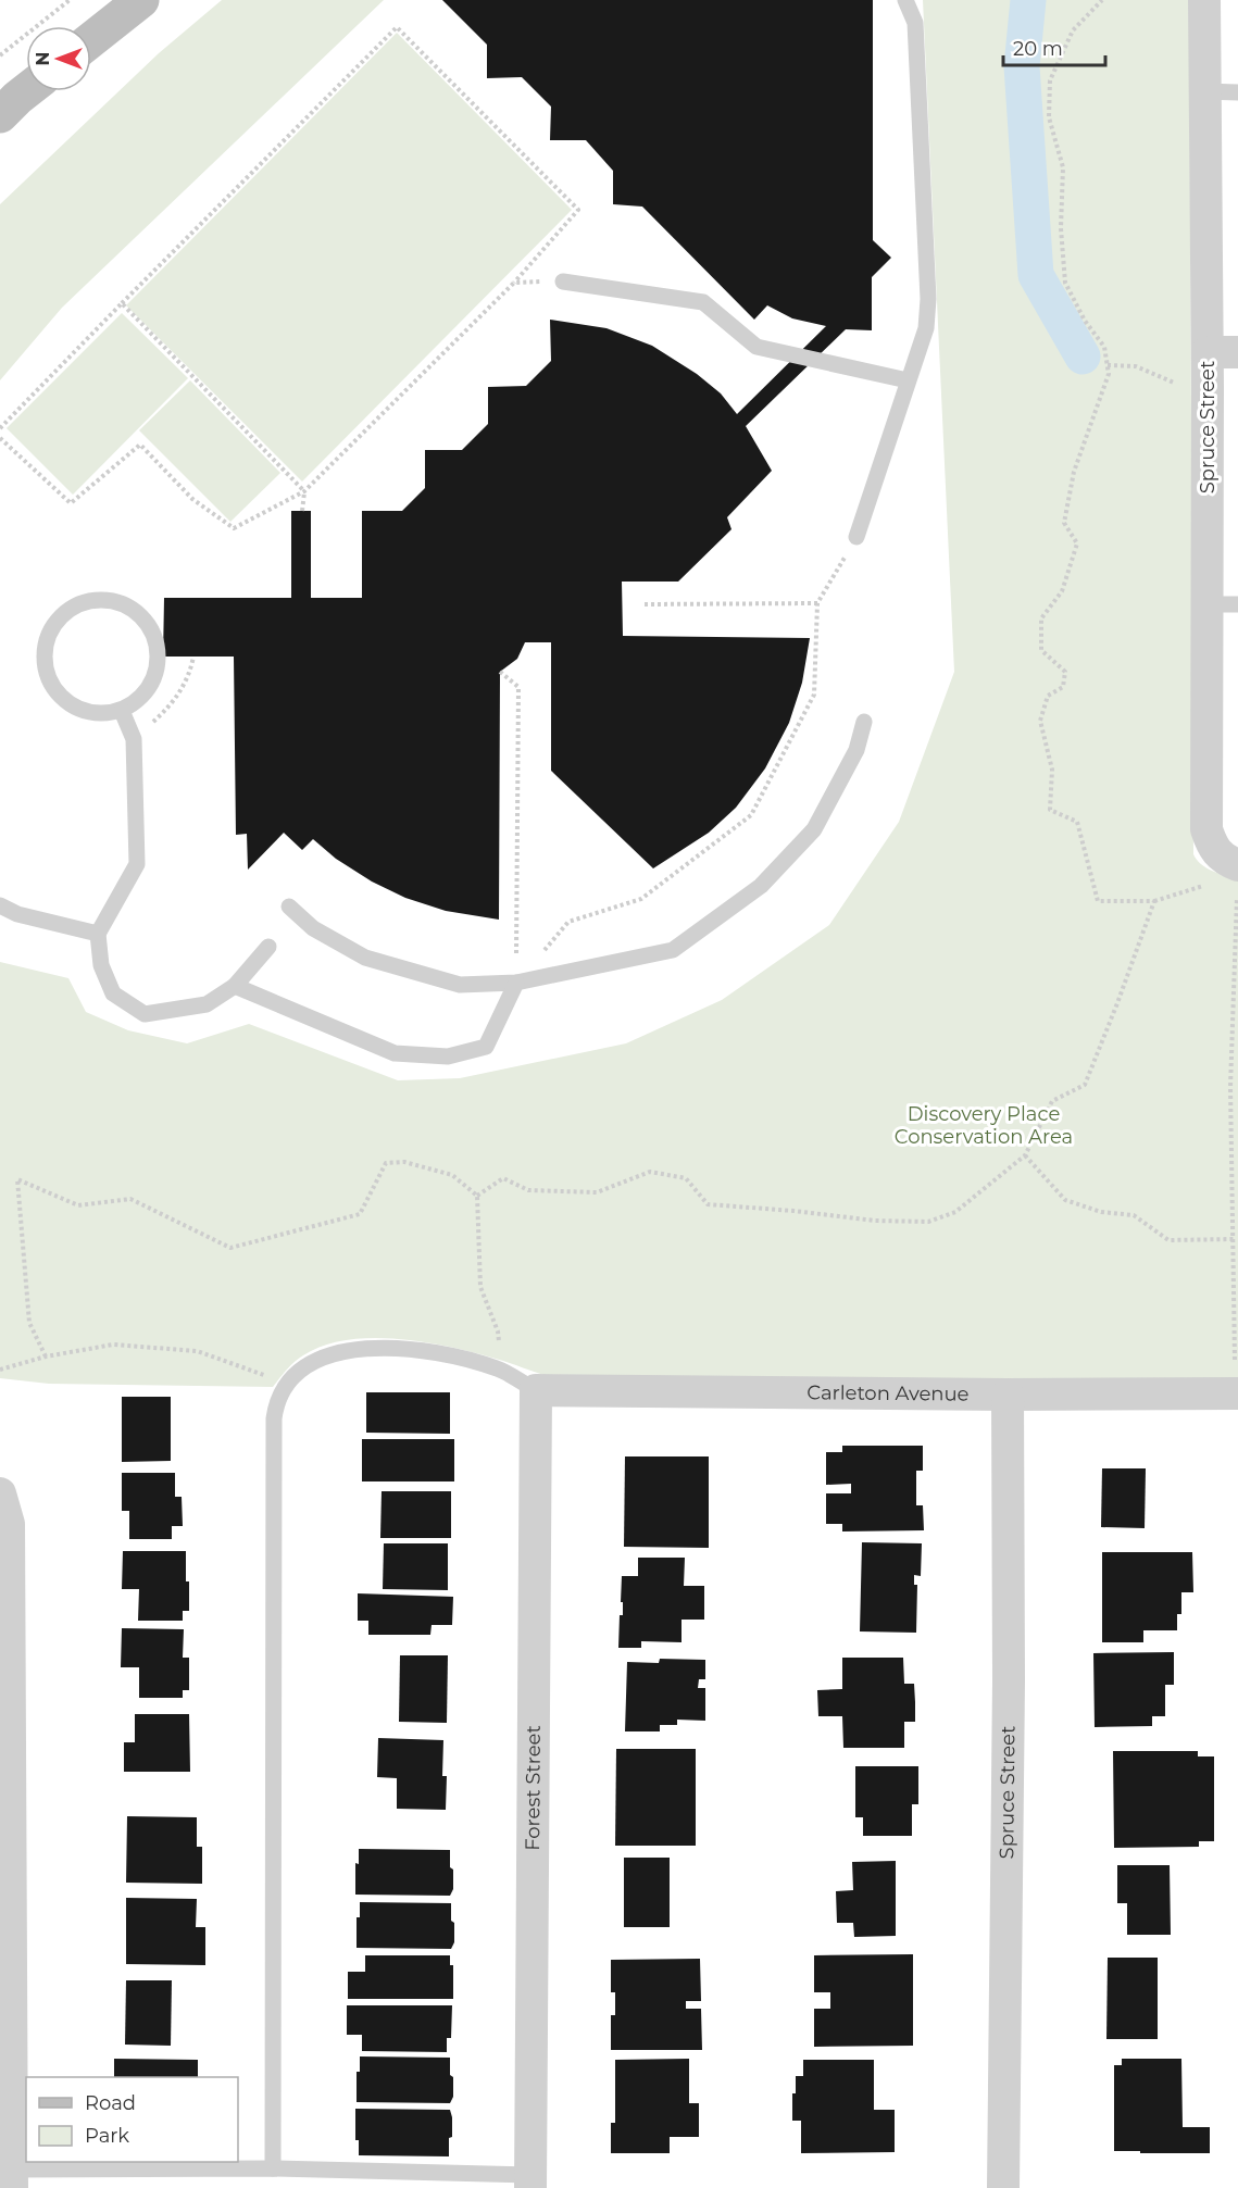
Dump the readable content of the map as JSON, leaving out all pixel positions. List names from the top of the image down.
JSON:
{
  "streets": {
    "street": ["Spruce Street", "Carleton Avenue", "Forest Street"]
  },
  "crossings": [
    ["Spruce Street", "Carleton Avenue"],
    ["Carleton Avenue", "Forest Street"]
  ],
  "parks": ["Discovery Place Conservation Area"],
  "legend": ["Road", "Park"],
  "scale_bar": "20 m",
  "north": "left"
}
